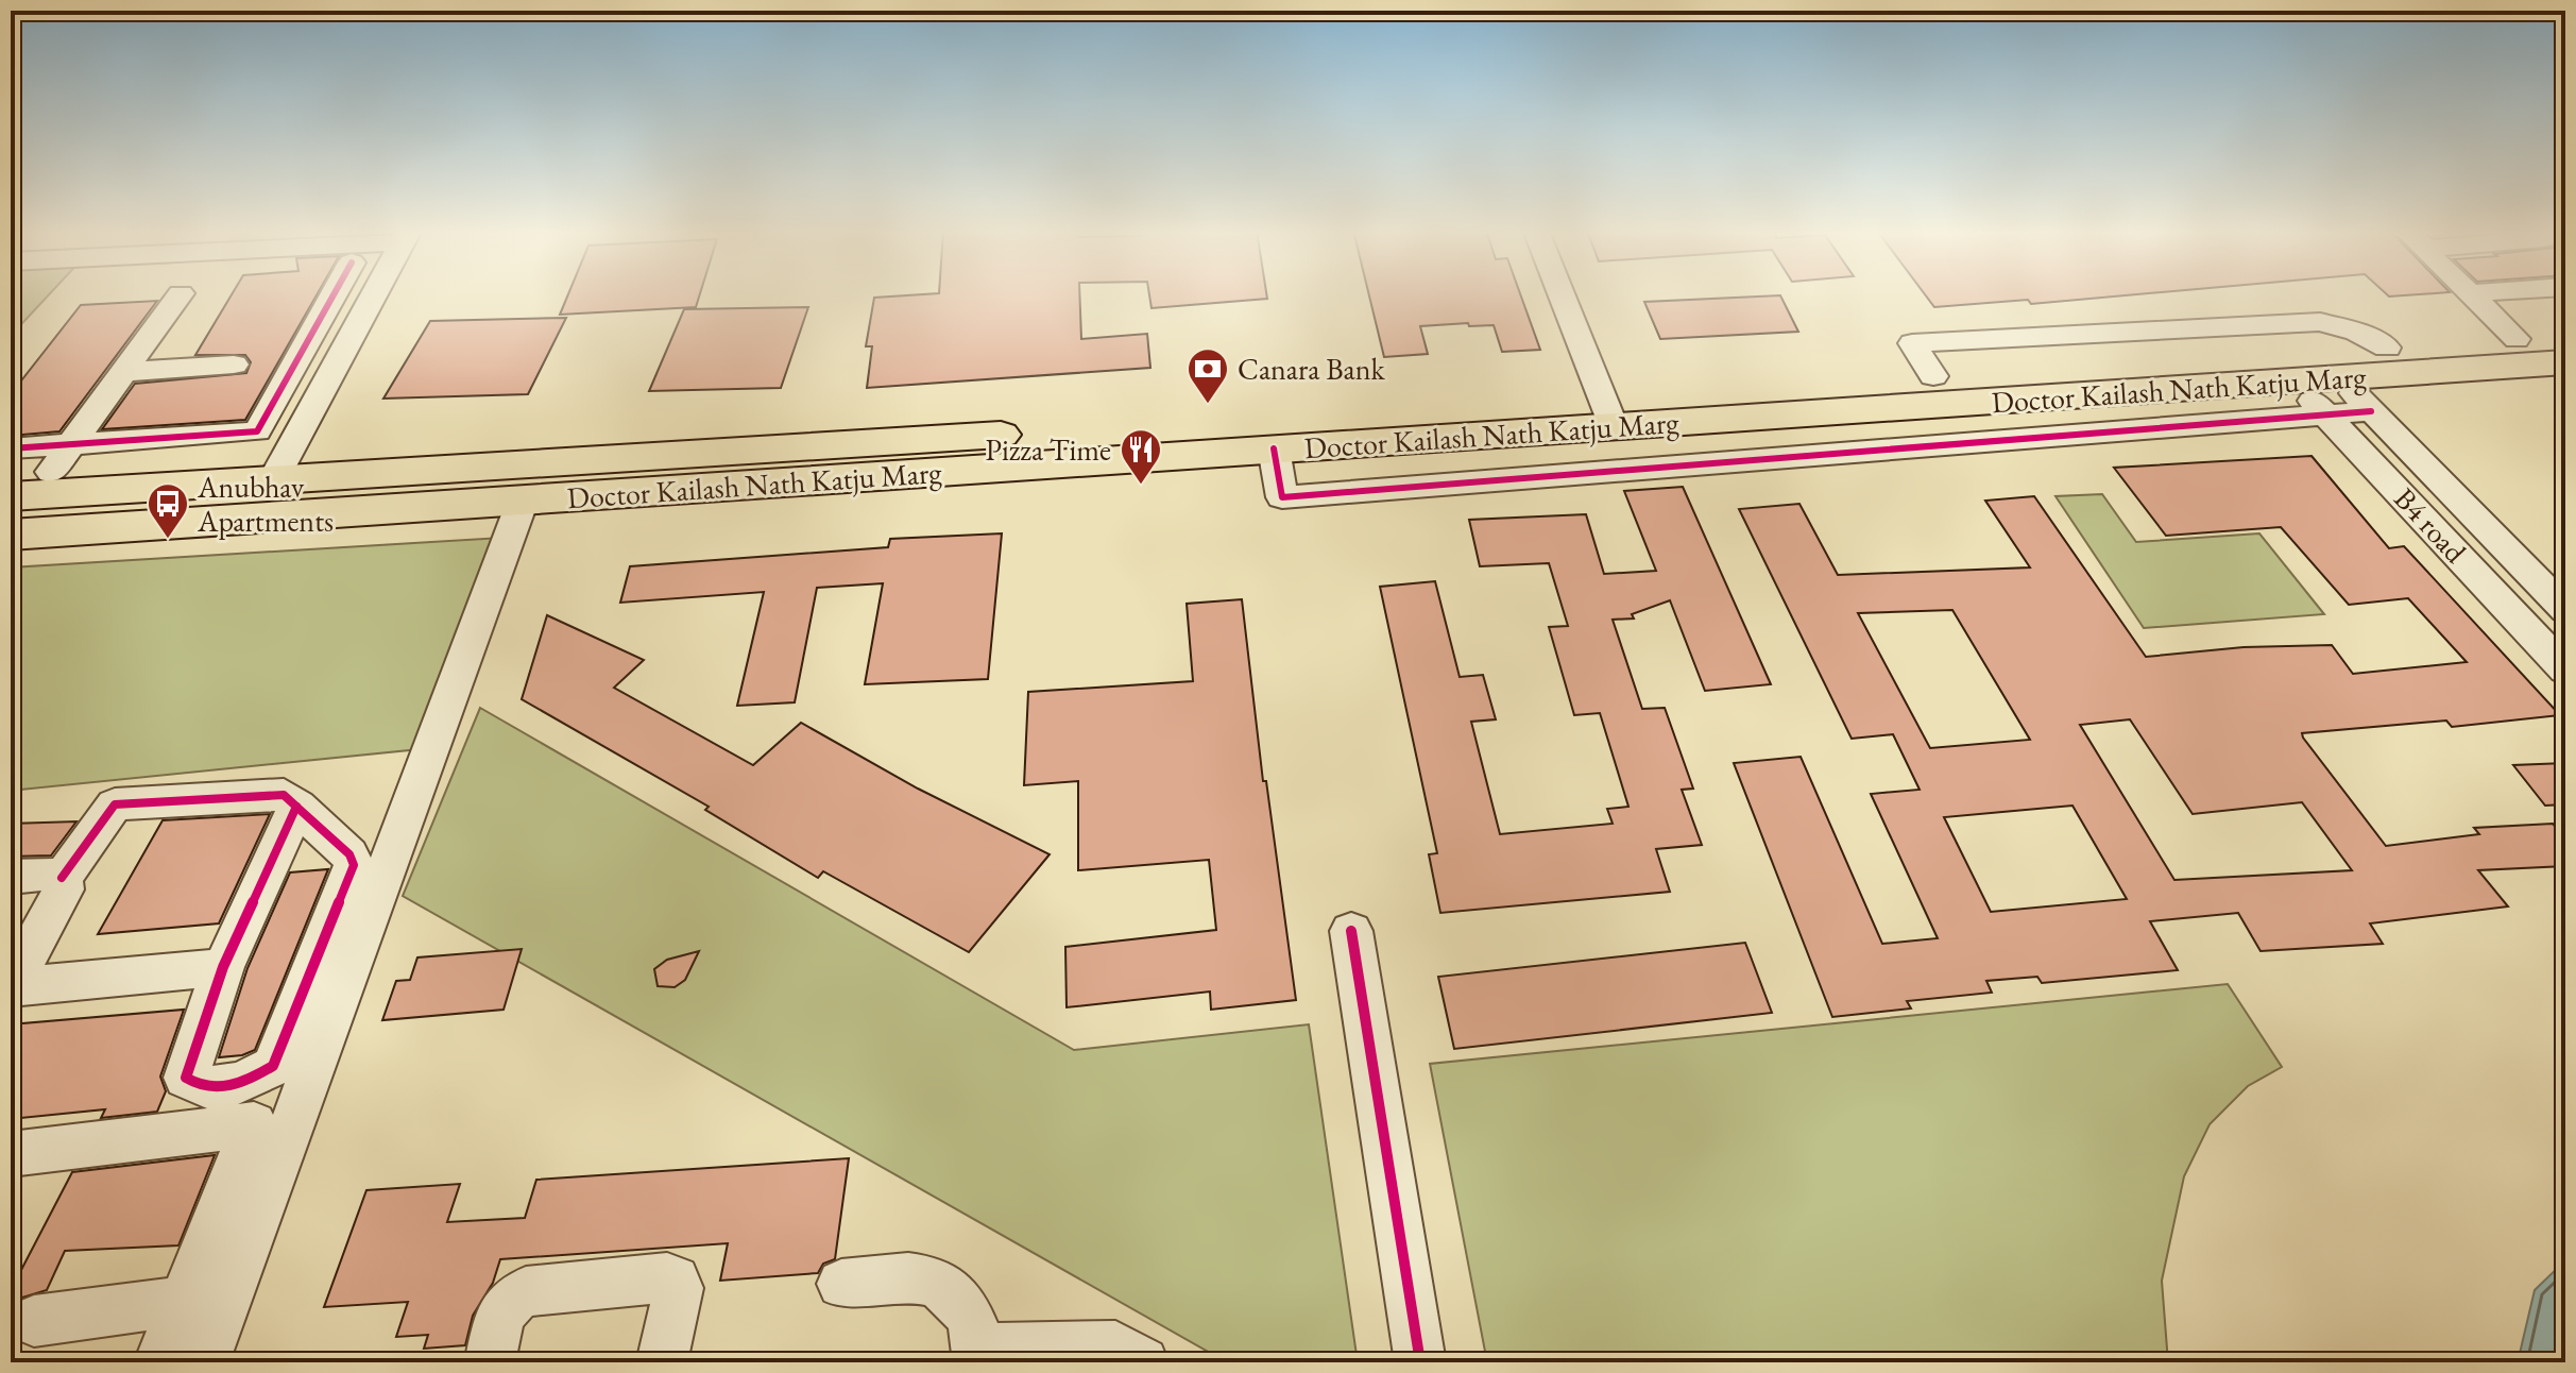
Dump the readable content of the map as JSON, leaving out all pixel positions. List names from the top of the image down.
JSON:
{
  "streets": {
    "main road": ["Doctor Kailash Nath Katju Marg"],
    "street": ["B4 road"]
  },
  "crossings": [
    ["Doctor Kailash Nath Katju Marg", "B4 road"]
  ],
  "places": {
    "bank": ["Canara Bank"],
    "restaurant": ["Pizza Time"],
    "bus stop": ["Anubhav Apartments"]
  }
}
